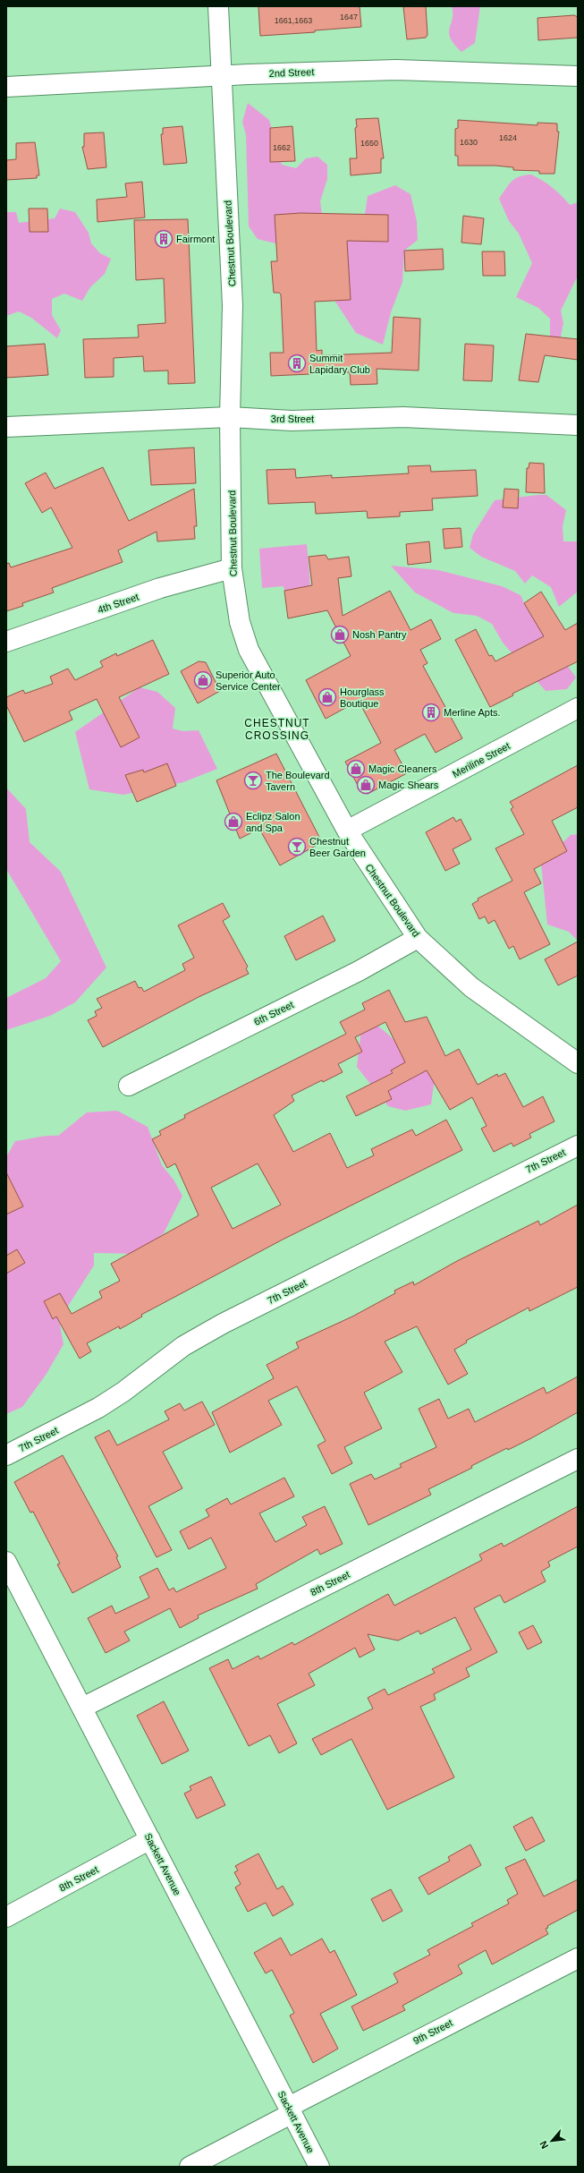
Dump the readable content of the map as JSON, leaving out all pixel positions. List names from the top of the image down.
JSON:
{
  "streets": {
    "street": [
      "2nd Street",
      "Chestnut Boulevard",
      "3rd Street",
      "4th Street",
      "Meriline Street",
      "6th Street",
      "7th Street",
      "8th Street",
      "Sackett Avenue",
      "9th Street"
    ]
  },
  "crossings": [
    ["2nd Street", "Chestnut Boulevard"],
    ["Chestnut Boulevard", "3rd Street"],
    ["Chestnut Boulevard", "4th Street"],
    ["Chestnut Boulevard", "Meriline Street"],
    ["Chestnut Boulevard", "6th Street"],
    ["8th Street", "Sackett Avenue"],
    ["Sackett Avenue", "9th Street"]
  ],
  "districts": ["CHESTNUT CROSSING"],
  "places": {
    "building": ["Fairmont", "Summit Lapidary Club", "Merline Apts."],
    "shop": [
      "Nosh Pantry",
      "Superior Auto Service Center",
      "Hourglass Boutique",
      "Magic Cleaners",
      "Magic Shears",
      "Eclipz Salon and Spa"
    ],
    "bar": ["The Boulevard Tavern", "Chestnut Beer Garden"]
  },
  "house_numbers": [
    "1647",
    "1661,1663",
    "1624",
    "1630",
    "1650",
    "1662"
  ],
  "north": "bottom left"
}
